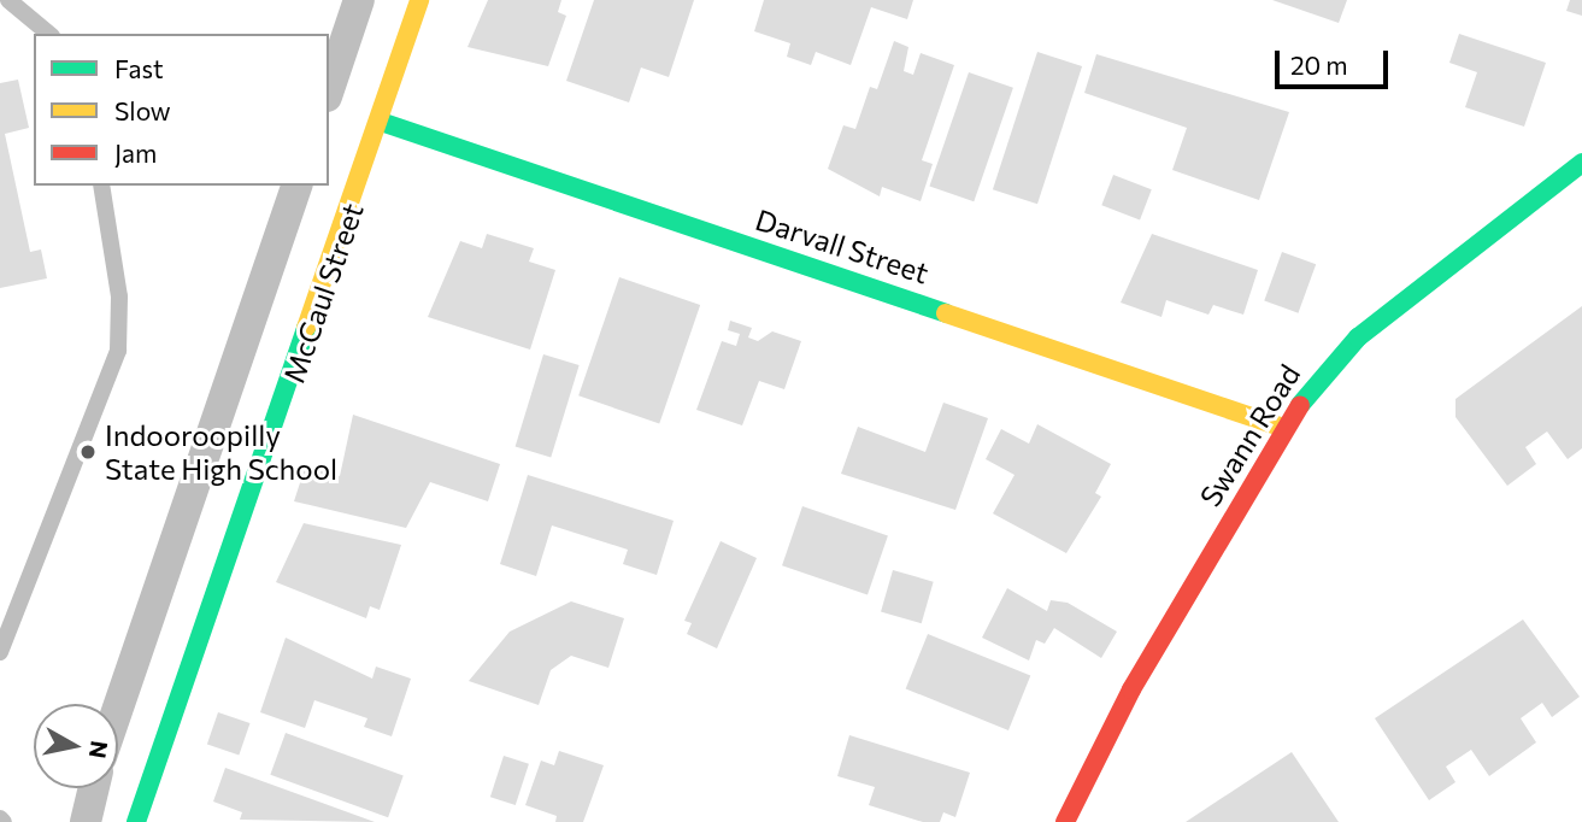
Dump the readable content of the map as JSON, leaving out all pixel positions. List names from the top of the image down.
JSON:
{
  "streets": {
    "street": ["Darvall Street", "McCaul Street", "Swann Road"]
  },
  "crossings": [
    ["Darvall Street", "McCaul Street"],
    ["Darvall Street", "Swann Road"]
  ],
  "places": ["Indooroopilly State High School"],
  "legend": ["Fast", "Slow", "Jam"],
  "scale_bar": "20 m",
  "north": "right"
}
